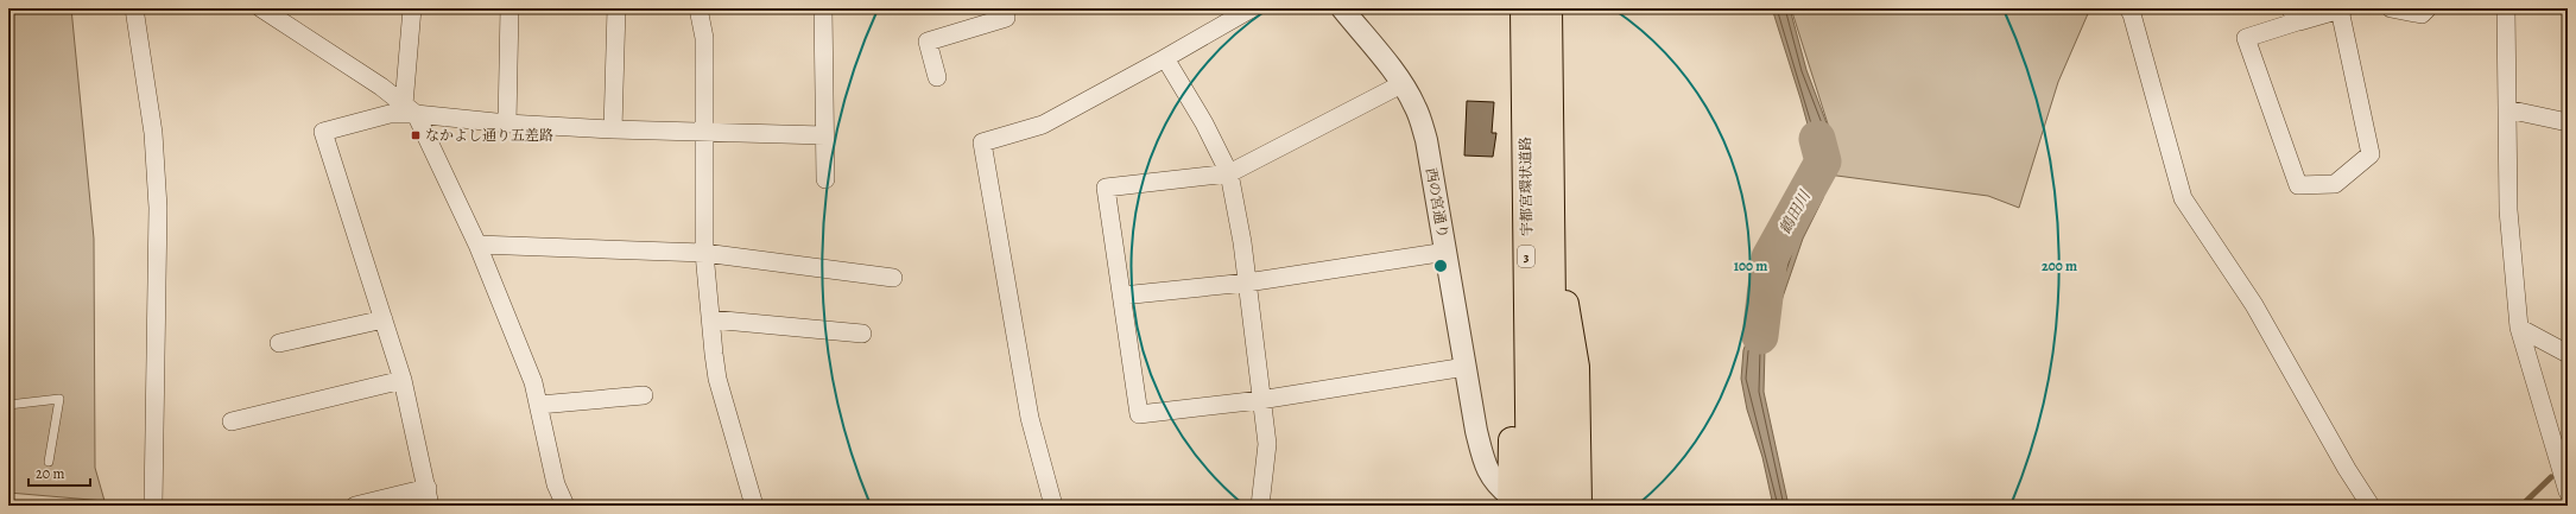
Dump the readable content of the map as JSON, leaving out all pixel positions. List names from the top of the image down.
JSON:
{
  "streets": {
    "main road": ["宇都宮環状道路", "3"],
    "street": ["西の宮通り"]
  },
  "crossings": [
    ["宇都宮環状道路", "西の宮通り"],
    ["宇都宮環状道路", "3"]
  ],
  "water": ["鶴田川"],
  "places": {
    "transit": ["なかよし通り五差路"]
  },
  "scale_bar": "20 m",
  "rings": ["100 m", "200 m"]
}
